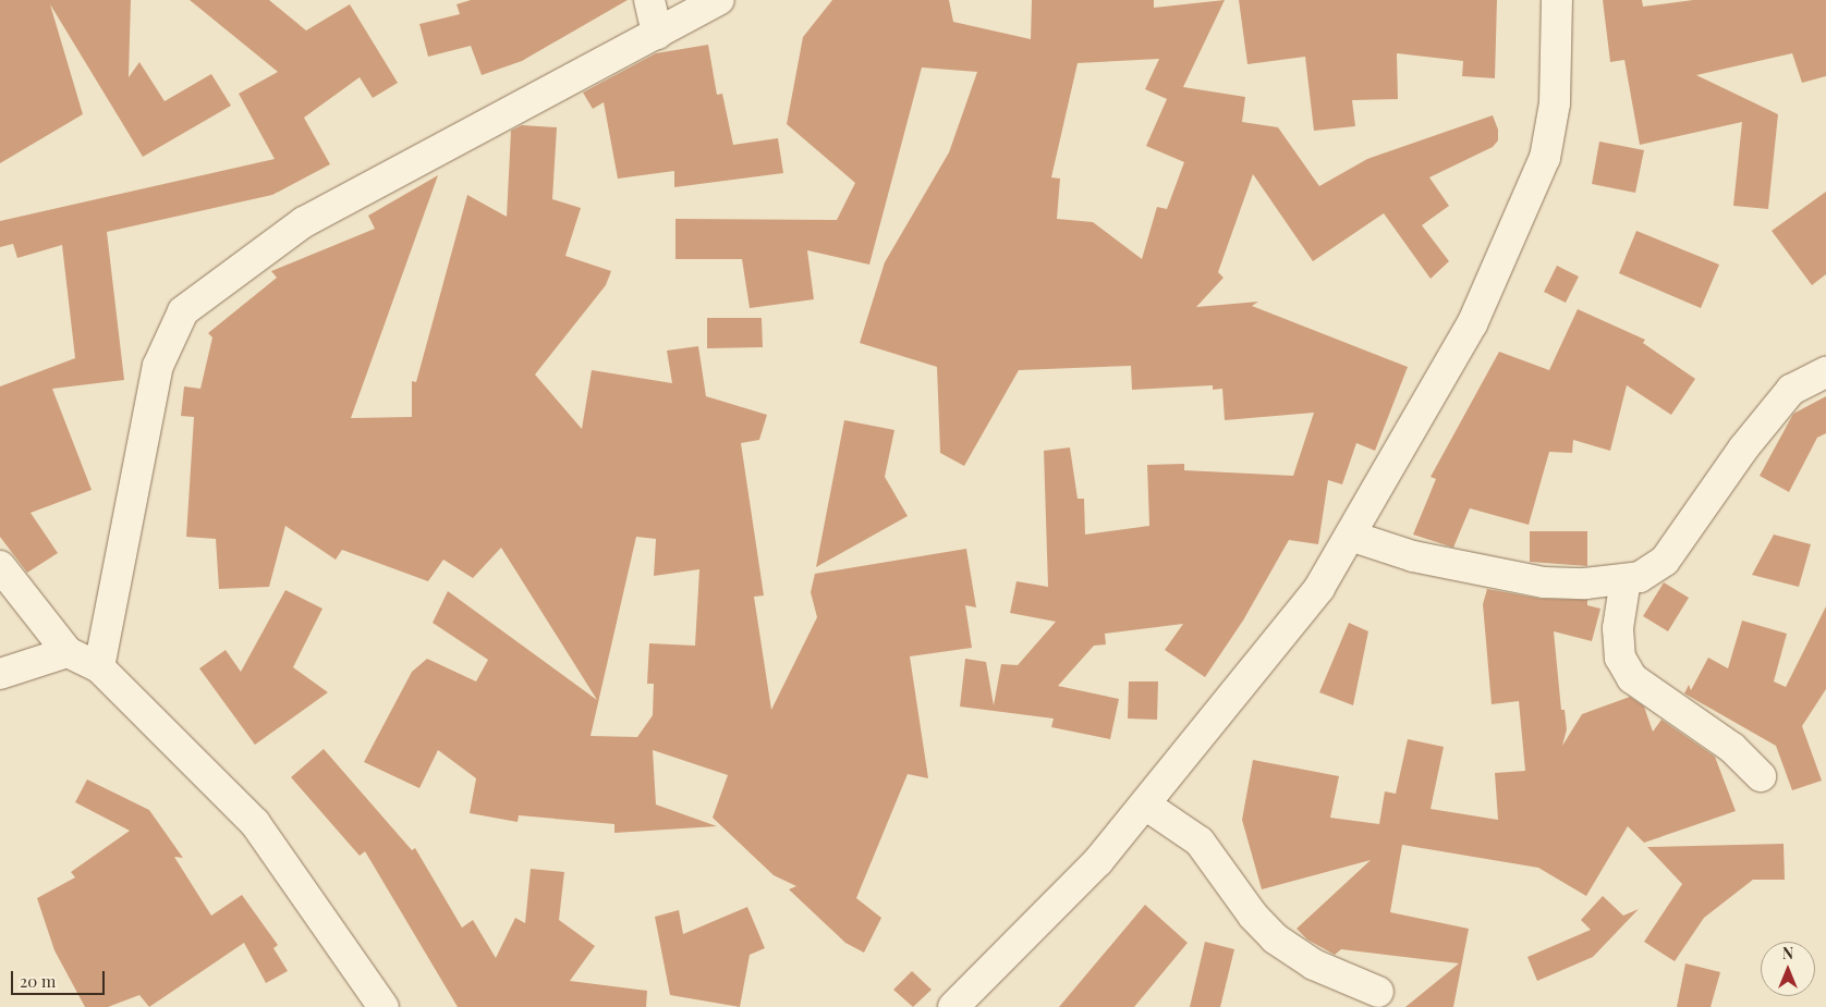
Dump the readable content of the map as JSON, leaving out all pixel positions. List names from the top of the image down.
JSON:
{
  "scale_bar": "20 m",
  "north": "top"
}
